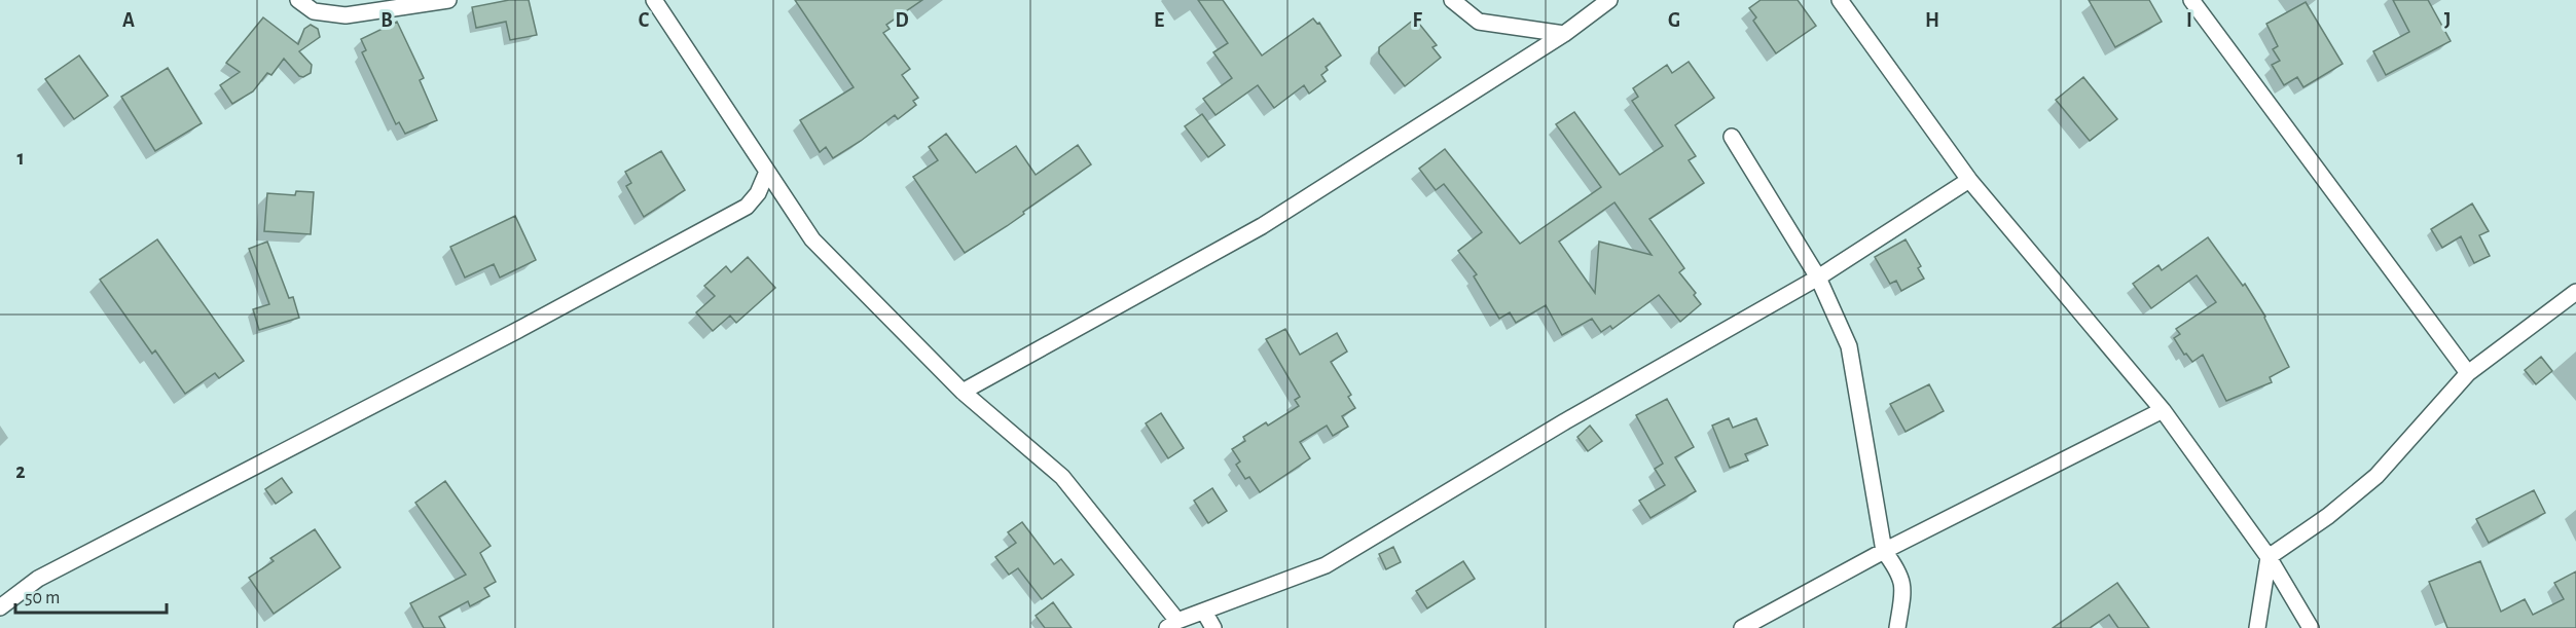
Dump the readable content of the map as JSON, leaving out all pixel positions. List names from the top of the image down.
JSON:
{
  "scale_bar": "50 m",
  "grid": {
    "columns": [
      "A",
      "B",
      "C",
      "D",
      "E",
      "F",
      "G",
      "H",
      "I",
      "J"
    ],
    "rows": ["1", "2"]
  }
}
